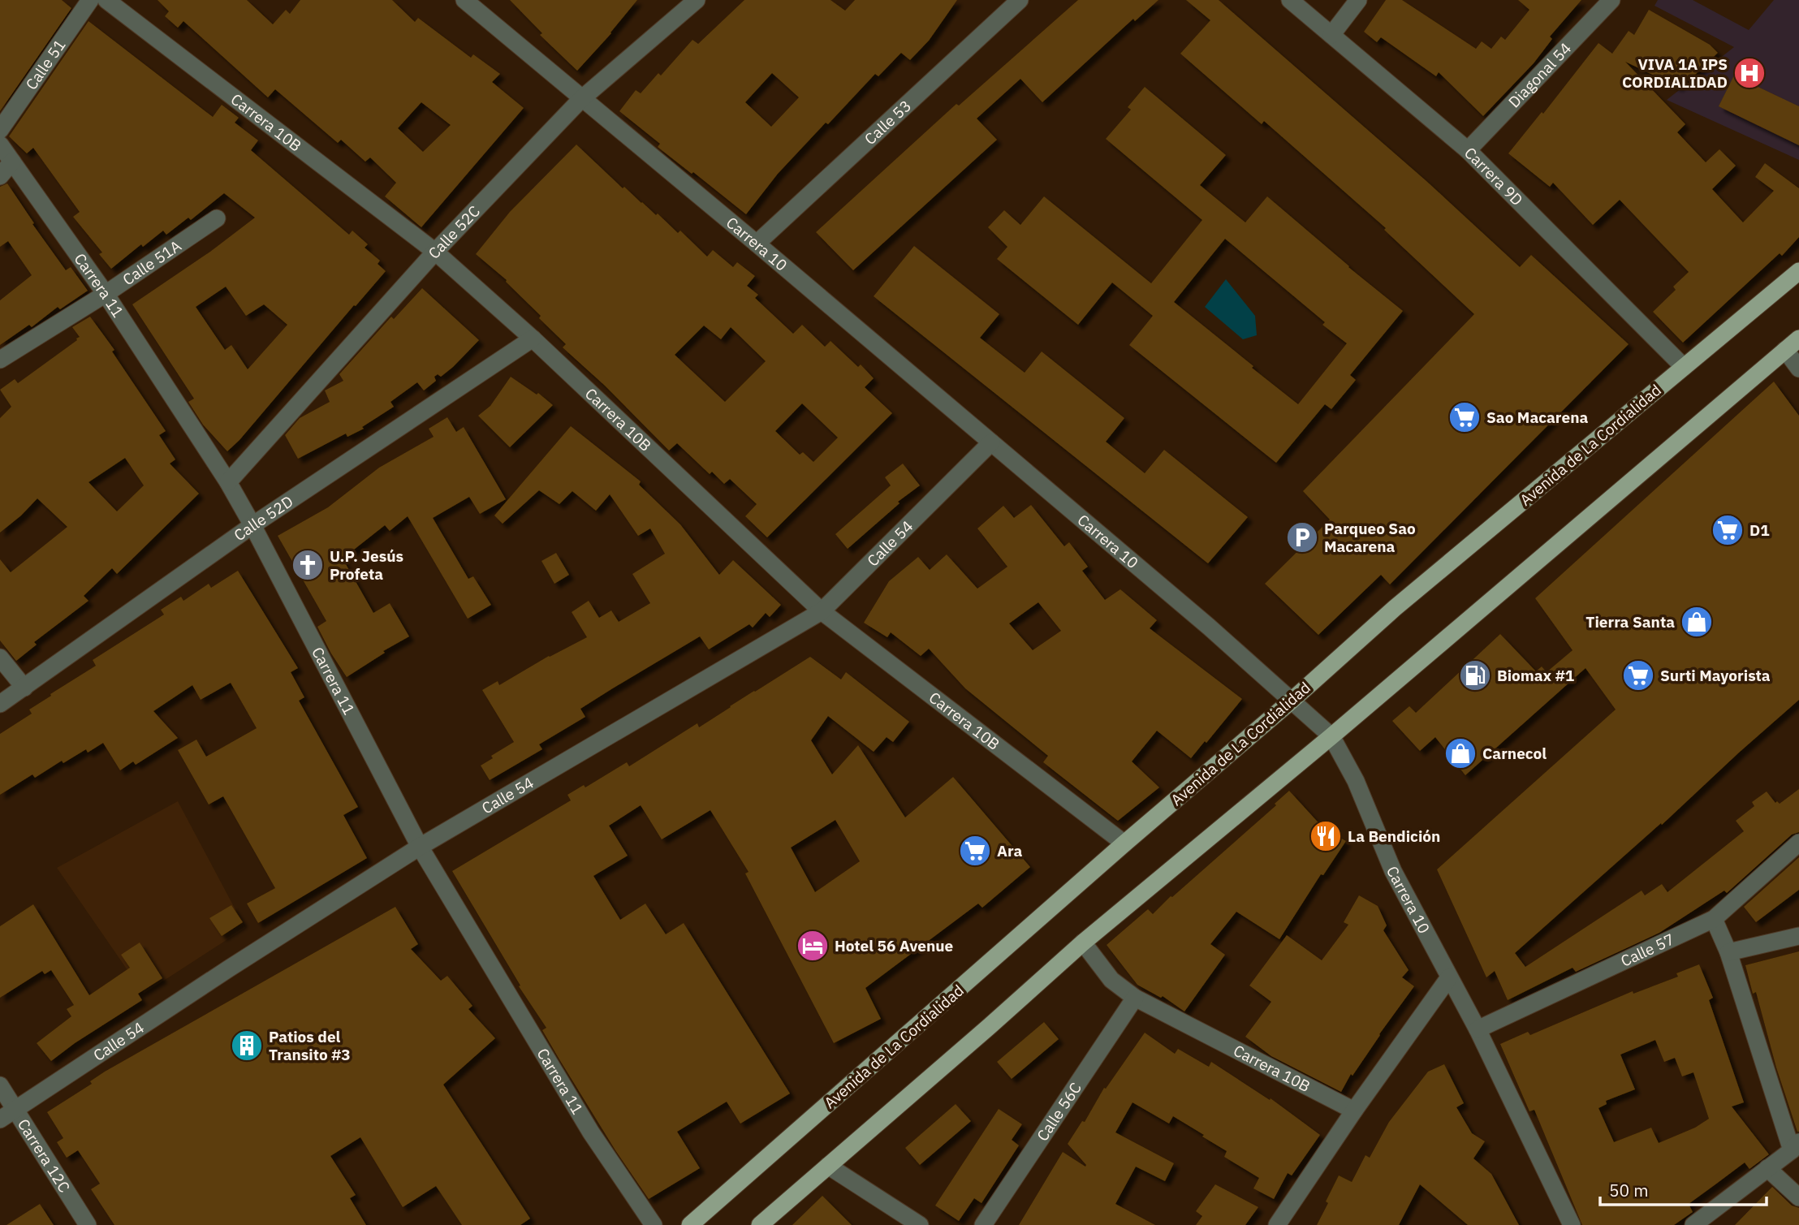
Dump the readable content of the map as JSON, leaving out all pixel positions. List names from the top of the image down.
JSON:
{
  "streets": {
    "main road": ["Avenida de La Cordialidad"],
    "street": [
      "Calle 51",
      "Diagonal 54",
      "Calle 53",
      "Carrera 10B",
      "Carrera 9D",
      "Calle 52C",
      "Carrera 10",
      "Calle 51A",
      "Carrera 11",
      "Calle 52D",
      "Calle 54",
      "Calle 57",
      "Calle 56C",
      "Carrera 12C"
    ]
  },
  "crossings": [
    ["Diagonal 54", "Carrera 9D"],
    ["Calle 53", "Carrera 10"],
    ["Carrera 10B", "Calle 52C"],
    ["Carrera 10B", "Avenida de La Cordialidad"],
    ["Carrera 10B", "Calle 52D"],
    ["Carrera 10B", "Calle 54"],
    ["Carrera 10B", "Calle 56C"],
    ["Carrera 9D", "Avenida de La Cordialidad"],
    ["Calle 52C", "Carrera 10"],
    ["Calle 52C", "Carrera 11"],
    ["Carrera 10", "Avenida de La Cordialidad"],
    ["Carrera 10", "Calle 54"],
    ["Carrera 10", "Calle 57"],
    ["Calle 51A", "Carrera 11"],
    ["Carrera 11", "Calle 52D"],
    ["Carrera 11", "Calle 54"],
    ["Calle 54", "Carrera 12C"]
  ],
  "places": {
    "hospital": ["VIVA 1A IPS CORDIALIDAD"],
    "supermarket": [
      "Sao Macarena",
      "D1",
      "Surti Mayorista",
      "Ara"
    ],
    "parking": ["Parqueo Sao Macarena"],
    "church": ["U.P. Jesús Profeta"],
    "shop": ["Tierra Santa", "Carnecol"],
    "fuel station": ["Biomax #1"],
    "restaurant": ["La Bendición"],
    "hotel": ["Hotel 56 Avenue"],
    "building": ["Patios del Transito #3"]
  },
  "scale_bar": "50 m"
}
